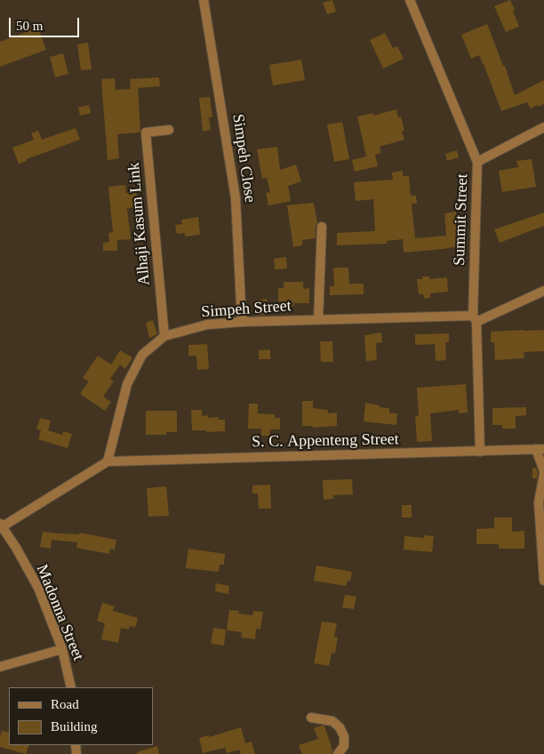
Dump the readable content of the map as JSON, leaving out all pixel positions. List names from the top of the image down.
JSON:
{
  "streets": {
    "street": [
      "Simpeh Close",
      "Summit Street",
      "Alhaji Kasum Link",
      "Simpeh Street",
      "S. C. Appenteng Street",
      "Madonna Street"
    ]
  },
  "crossings": [
    ["Simpeh Close", "Simpeh Street"],
    ["Summit Street", "Simpeh Street"],
    ["Summit Street", "S. C. Appenteng Street"],
    ["Alhaji Kasum Link", "Simpeh Street"],
    ["Simpeh Street", "S. C. Appenteng Street"],
    ["Simpeh Street", "Madonna Street"],
    ["S. C. Appenteng Street", "Madonna Street"]
  ],
  "legend": ["Road", "Building"],
  "scale_bar": "50 m"
}
